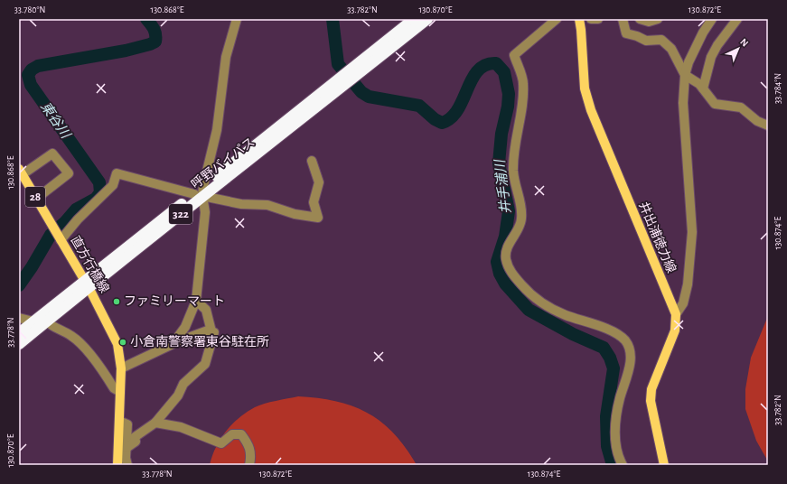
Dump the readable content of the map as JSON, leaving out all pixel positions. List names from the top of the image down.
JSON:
{
  "streets": {
    "highway": ["呼野バイパス", "322"],
    "main road": ["28", "井出浦徳力線", "直方行橋線"]
  },
  "crossings": [
    ["呼野バイパス", "直方行橋線"]
  ],
  "water": ["東谷川", "井手浦川"],
  "places": ["ファミリーマート", "小倉南警察署東谷駐在所"],
  "north": "top right",
  "coordinates": [
    "33.780°N",
    "130.868°E",
    "33.782°N",
    "130.870°E",
    "130.872°E",
    "33.784°N",
    "130.874°E",
    "33.778°N"
  ]
}
